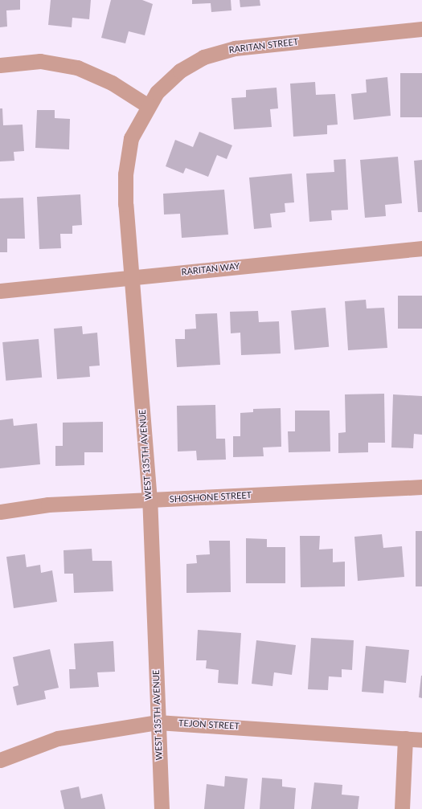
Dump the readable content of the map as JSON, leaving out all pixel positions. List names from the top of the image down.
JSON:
{
  "streets": {
    "street": [
      "RARITAN STREET",
      "RARITAN WAY",
      "WEST 135TH AVENUE",
      "SHOSHONE STREET",
      "TEJON STREET"
    ]
  },
  "crossings": [
    ["RARITAN STREET", "WEST 135TH AVENUE"],
    ["RARITAN WAY", "WEST 135TH AVENUE"],
    ["WEST 135TH AVENUE", "SHOSHONE STREET"],
    ["WEST 135TH AVENUE", "TEJON STREET"]
  ]
}
